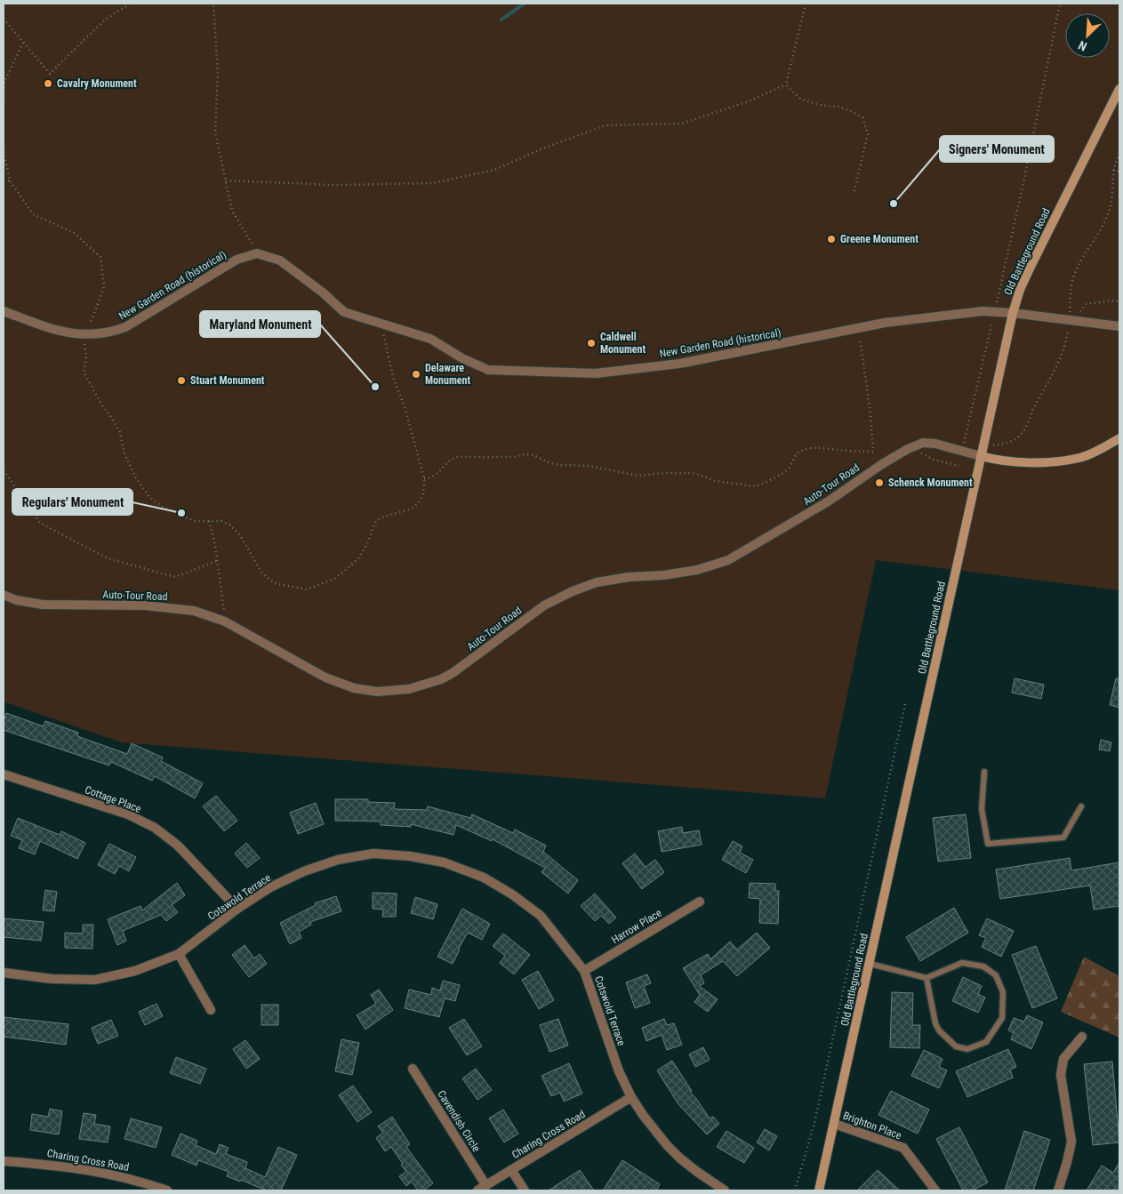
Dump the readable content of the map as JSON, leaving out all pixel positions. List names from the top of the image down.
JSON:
{
  "streets": {
    "street": [
      "Old Battleground Road",
      "New Garden Road (historical)",
      "Auto-Tour Road",
      "Cottage Place",
      "Cotswold Terrace",
      "Harrow Place",
      "Cavendish Circle",
      "Brighton Place",
      "Charing Cross Road"
    ]
  },
  "crossings": [
    ["Old Battleground Road", "New Garden Road (historical)"],
    ["Old Battleground Road", "Auto-Tour Road"],
    ["Old Battleground Road", "Brighton Place"],
    ["Cottage Place", "Cotswold Terrace"],
    ["Cotswold Terrace", "Harrow Place"],
    ["Cotswold Terrace", "Charing Cross Road"],
    ["Cavendish Circle", "Charing Cross Road"]
  ],
  "places": [
    "Cavalry Monument",
    "Signers' Monument",
    "Greene Monument",
    "Caldwell Monument",
    "Delaware Monument",
    "Stuart Monument",
    "Maryland Monument",
    "Schenck Monument",
    "Regulars' Monument"
  ],
  "north": "bottom left"
}
